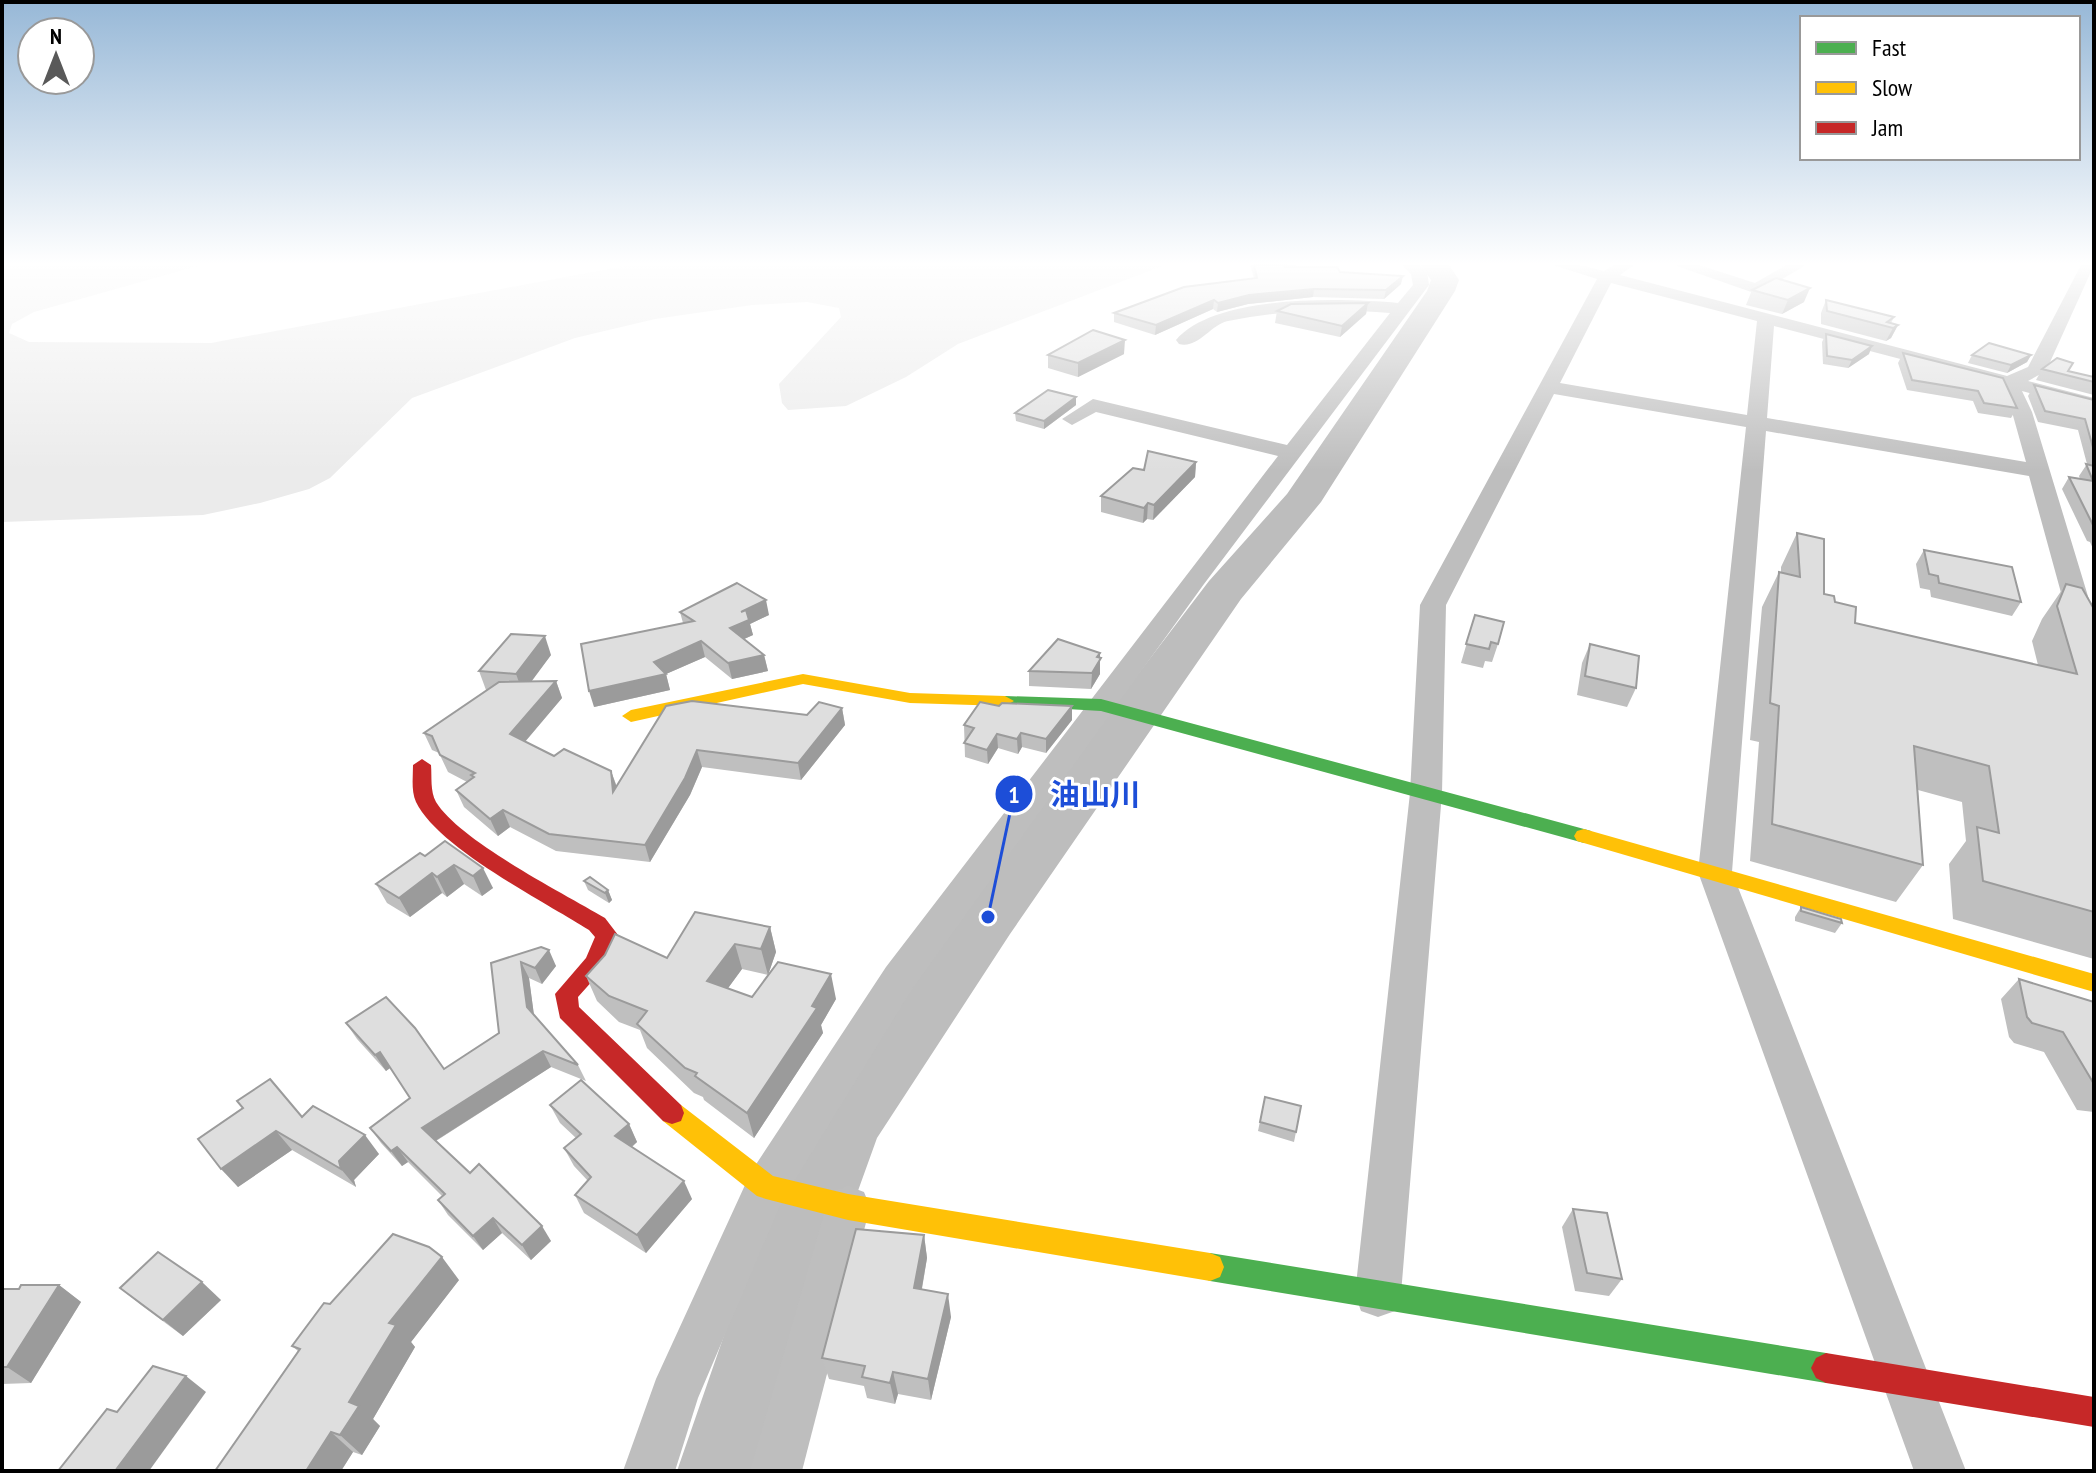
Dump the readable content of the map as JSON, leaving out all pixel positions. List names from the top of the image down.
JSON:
{
  "places": ["油山川"],
  "legend": ["Fast", "Slow", "Jam"],
  "north": "top"
}
